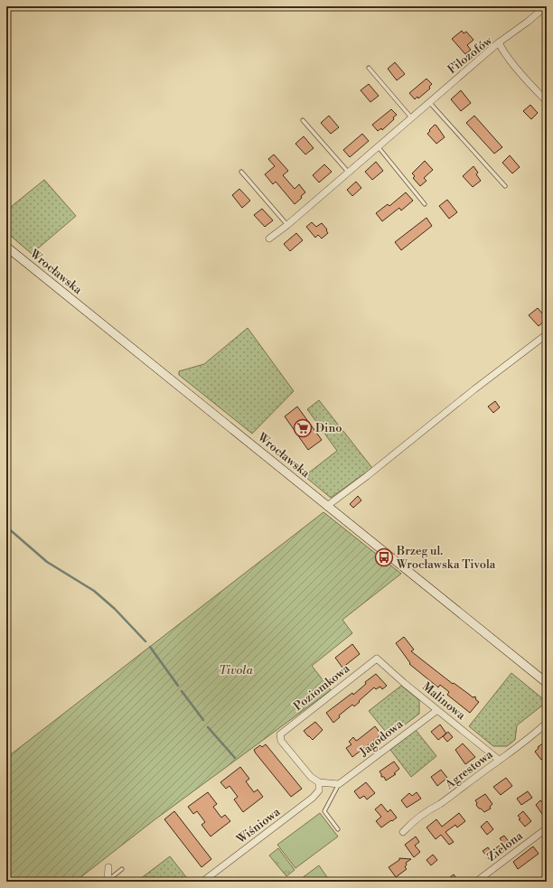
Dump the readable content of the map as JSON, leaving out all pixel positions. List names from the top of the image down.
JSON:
{
  "streets": {
    "street": [
      "Filozofów",
      "Wrocławska",
      "Poziomkowa",
      "Malinowa",
      "Jagodowa",
      "Agrestowa",
      "Wiśniowa",
      "Zielona"
    ]
  },
  "crossings": [
    ["Poziomkowa", "Malinowa"],
    ["Poziomkowa", "Wiśniowa"],
    ["Malinowa", "Jagodowa"],
    ["Malinowa", "Agrestowa"]
  ],
  "parks": ["Tivola"],
  "places": {
    "supermarket": ["Dino"],
    "bus stop": ["Brzeg ul. Wrocławska Tivola"]
  }
}
